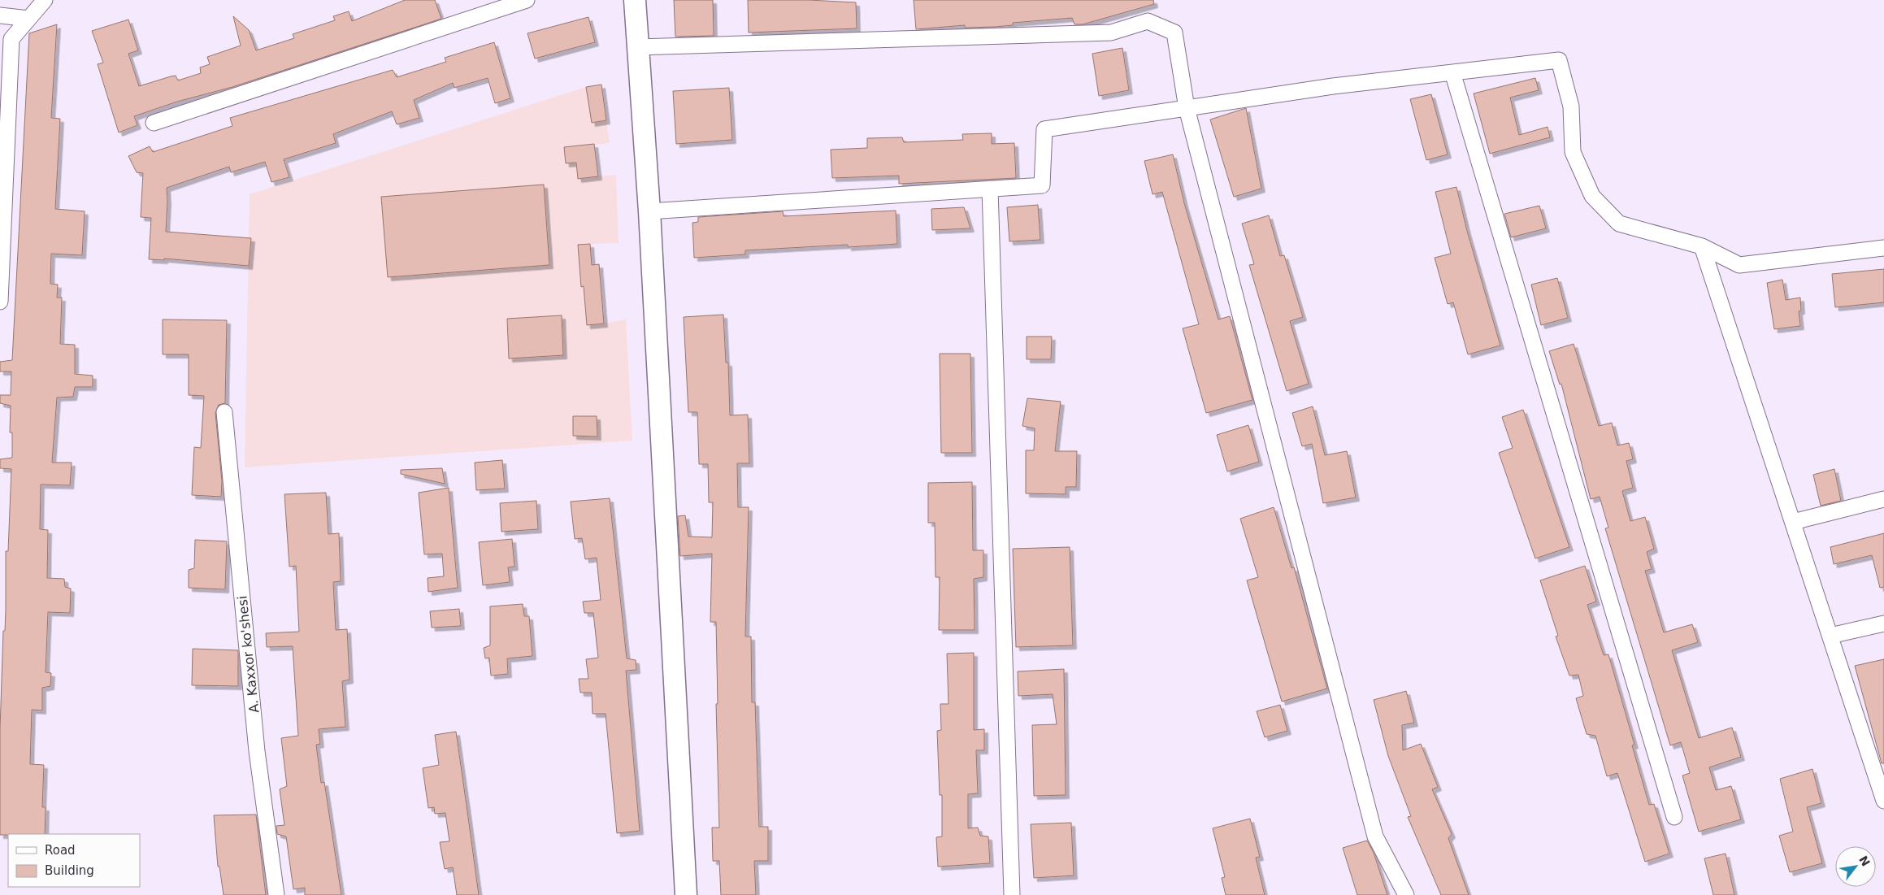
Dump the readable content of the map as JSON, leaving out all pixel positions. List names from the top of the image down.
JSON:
{
  "streets": {
    "street": ["A. Kaxxor ko'shesi"]
  },
  "legend": ["Road", "Building"],
  "north": "top right"
}
